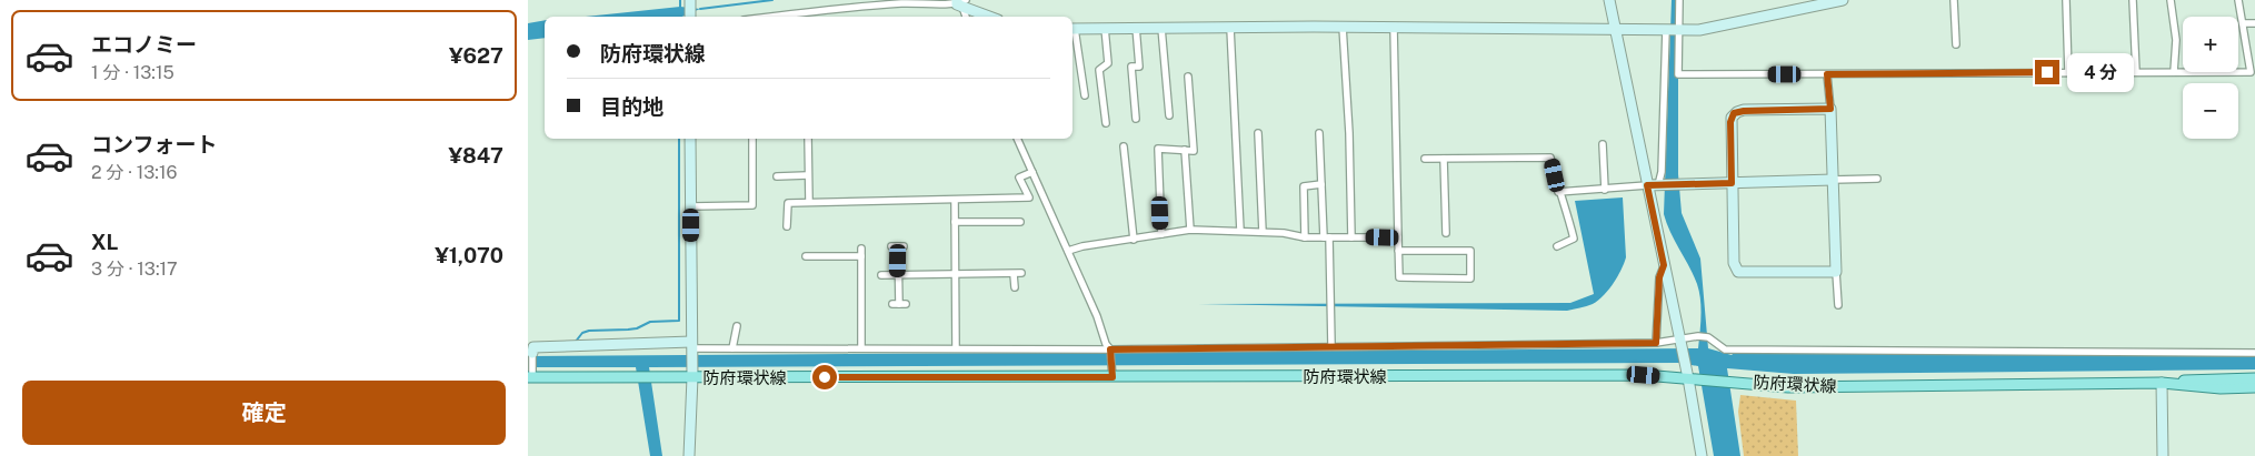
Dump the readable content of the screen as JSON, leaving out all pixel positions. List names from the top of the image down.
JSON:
{
  "streets": {
    "main road": ["防府環状線"]
  },
  "page": {
    "list": [
      {
        "name": "エコノミー",
        "note": "1 分 · 13:15",
        "value": "¥627"
      },
      {
        "name": "コンフォート",
        "note": "2 分 · 13:16",
        "value": "¥847"
      },
      {
        "name": "XL",
        "note": "3 分 · 13:17",
        "value": "¥1,070"
      }
    ],
    "map_buttons": ["+", "−"],
    "banner": ["防府環状線", "目的地"],
    "bubble": "4 分",
    "buttons": "確定"
  }
}
